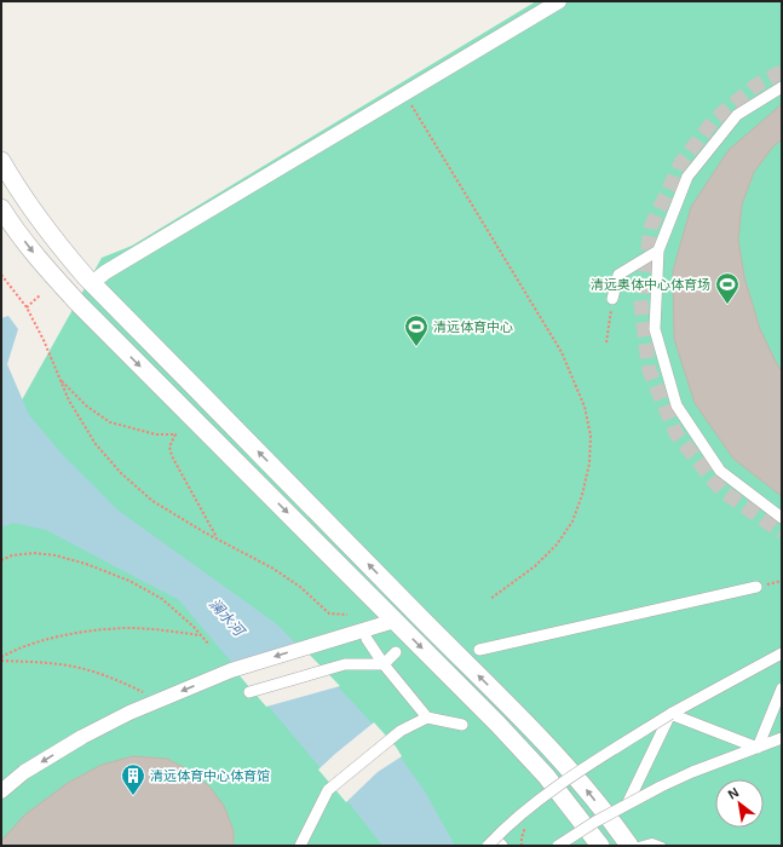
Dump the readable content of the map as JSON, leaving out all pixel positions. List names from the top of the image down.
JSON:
{
  "water": ["澜水河"],
  "places": {
    "sports": ["清远奥体中心体育场", "清远体育中心"],
    "building": ["清远体育中心体育馆"]
  },
  "north": "top left"
}
